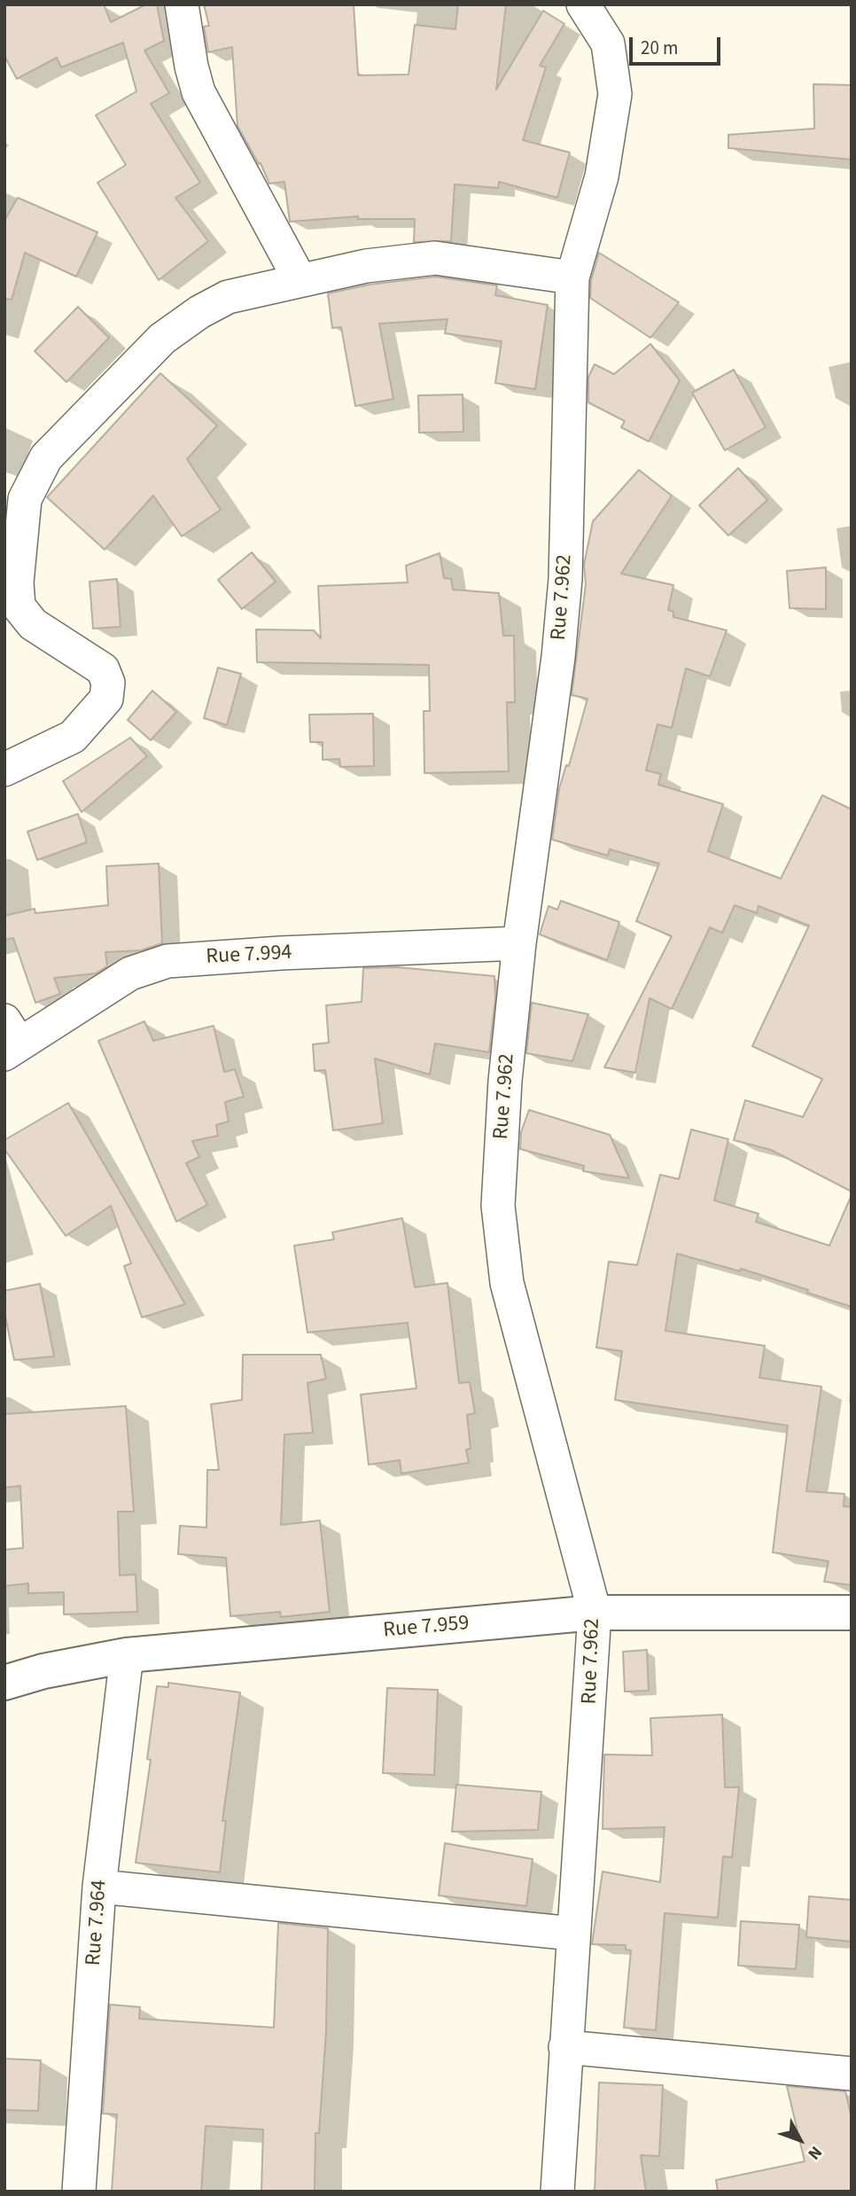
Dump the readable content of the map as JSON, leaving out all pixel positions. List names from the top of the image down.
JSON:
{
  "streets": {
    "street": [
      "Rue 7.962",
      "Rue 7.994",
      "Rue 7.959",
      "Rue 7.964"
    ]
  },
  "crossings": [
    ["Rue 7.962", "Rue 7.994"],
    ["Rue 7.962", "Rue 7.959"],
    ["Rue 7.959", "Rue 7.964"]
  ],
  "scale_bar": "20 m",
  "north": "bottom right"
}
